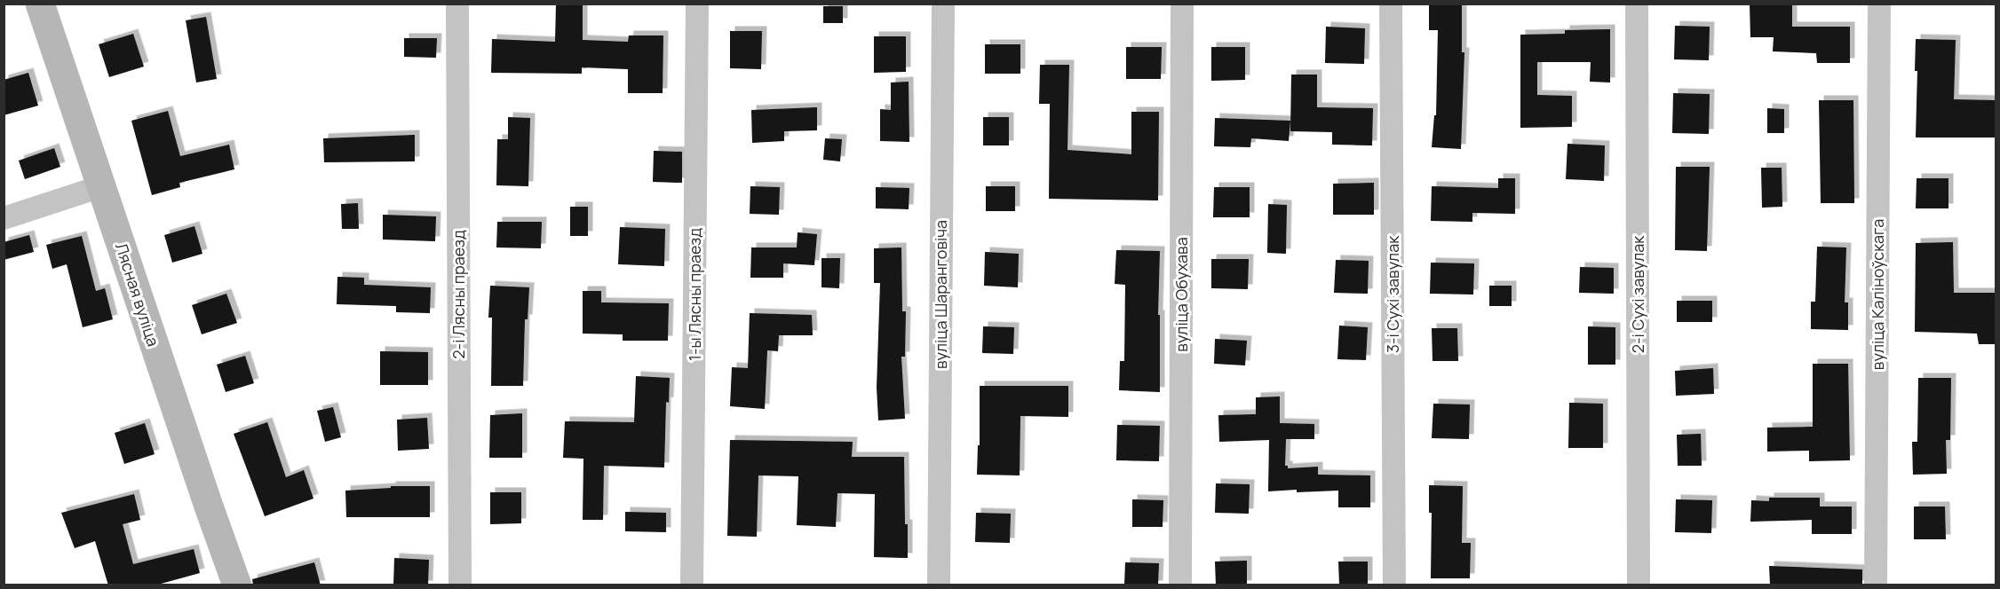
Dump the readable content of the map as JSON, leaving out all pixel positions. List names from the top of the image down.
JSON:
{
  "streets": {
    "main road": ["Лясная вуліца"],
    "street": [
      "2-і Лясны праезд",
      "1-ы Лясны праезд",
      "вуліца Шаранговіча",
      "вуліца Обухава",
      "3-і Сухі завулак",
      "2-і Сухі завулак",
      "вуліца Каліноўскага"
    ]
  }
}
